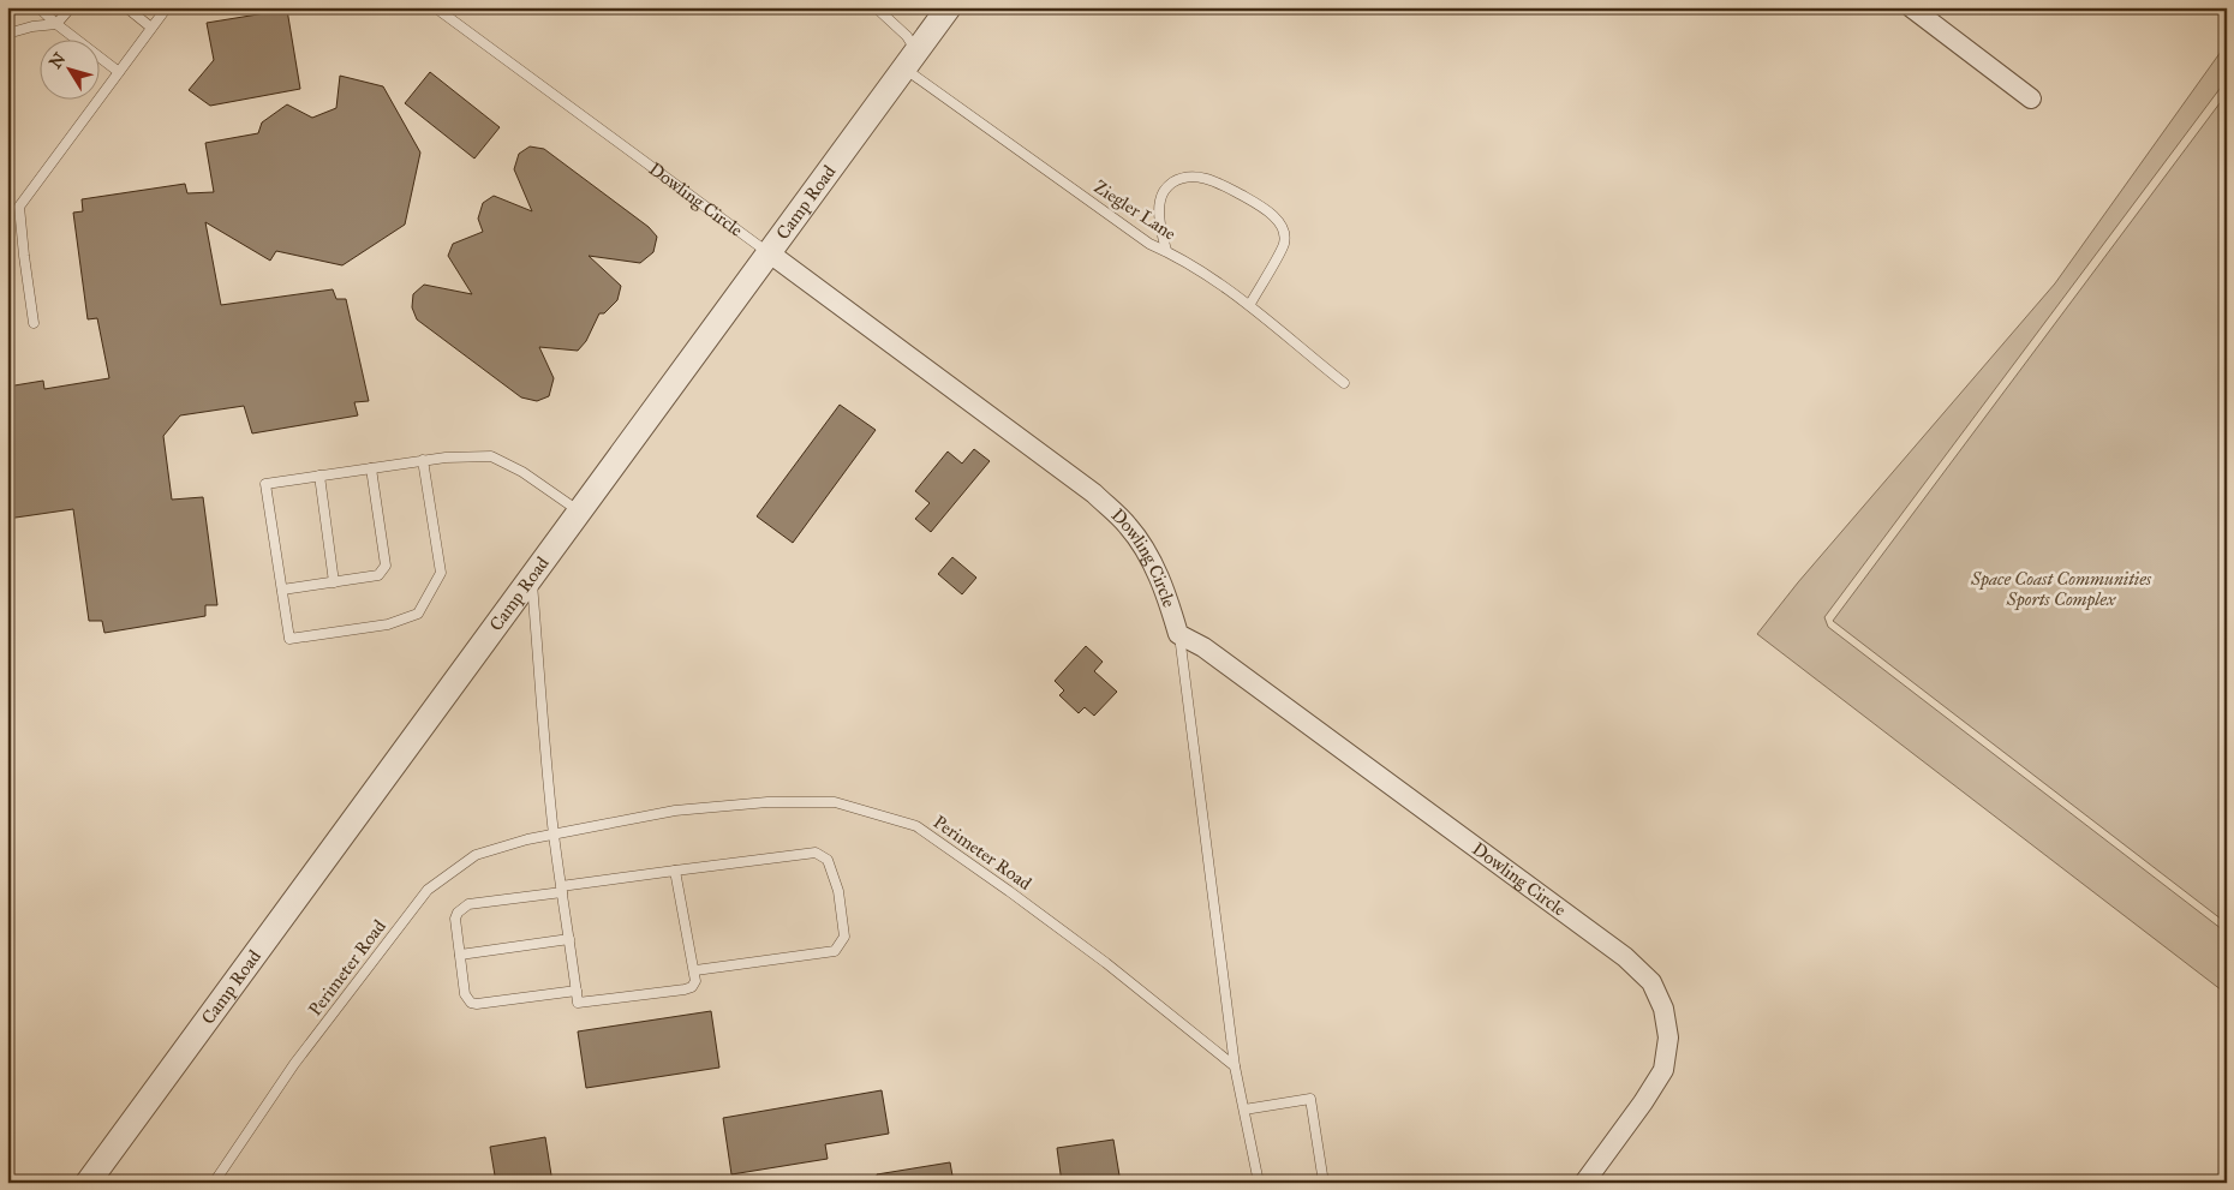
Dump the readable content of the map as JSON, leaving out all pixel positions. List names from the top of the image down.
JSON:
{
  "streets": {
    "street": ["Dowling Circle", "Camp Road"],
    "lane": ["Ziegler Lane", "Perimeter Road"]
  },
  "crossings": [
    ["Dowling Circle", "Camp Road"],
    ["Camp Road", "Ziegler Lane"]
  ],
  "parks": ["Space Coast Communities Sports Complex"],
  "north": "top left"
}
